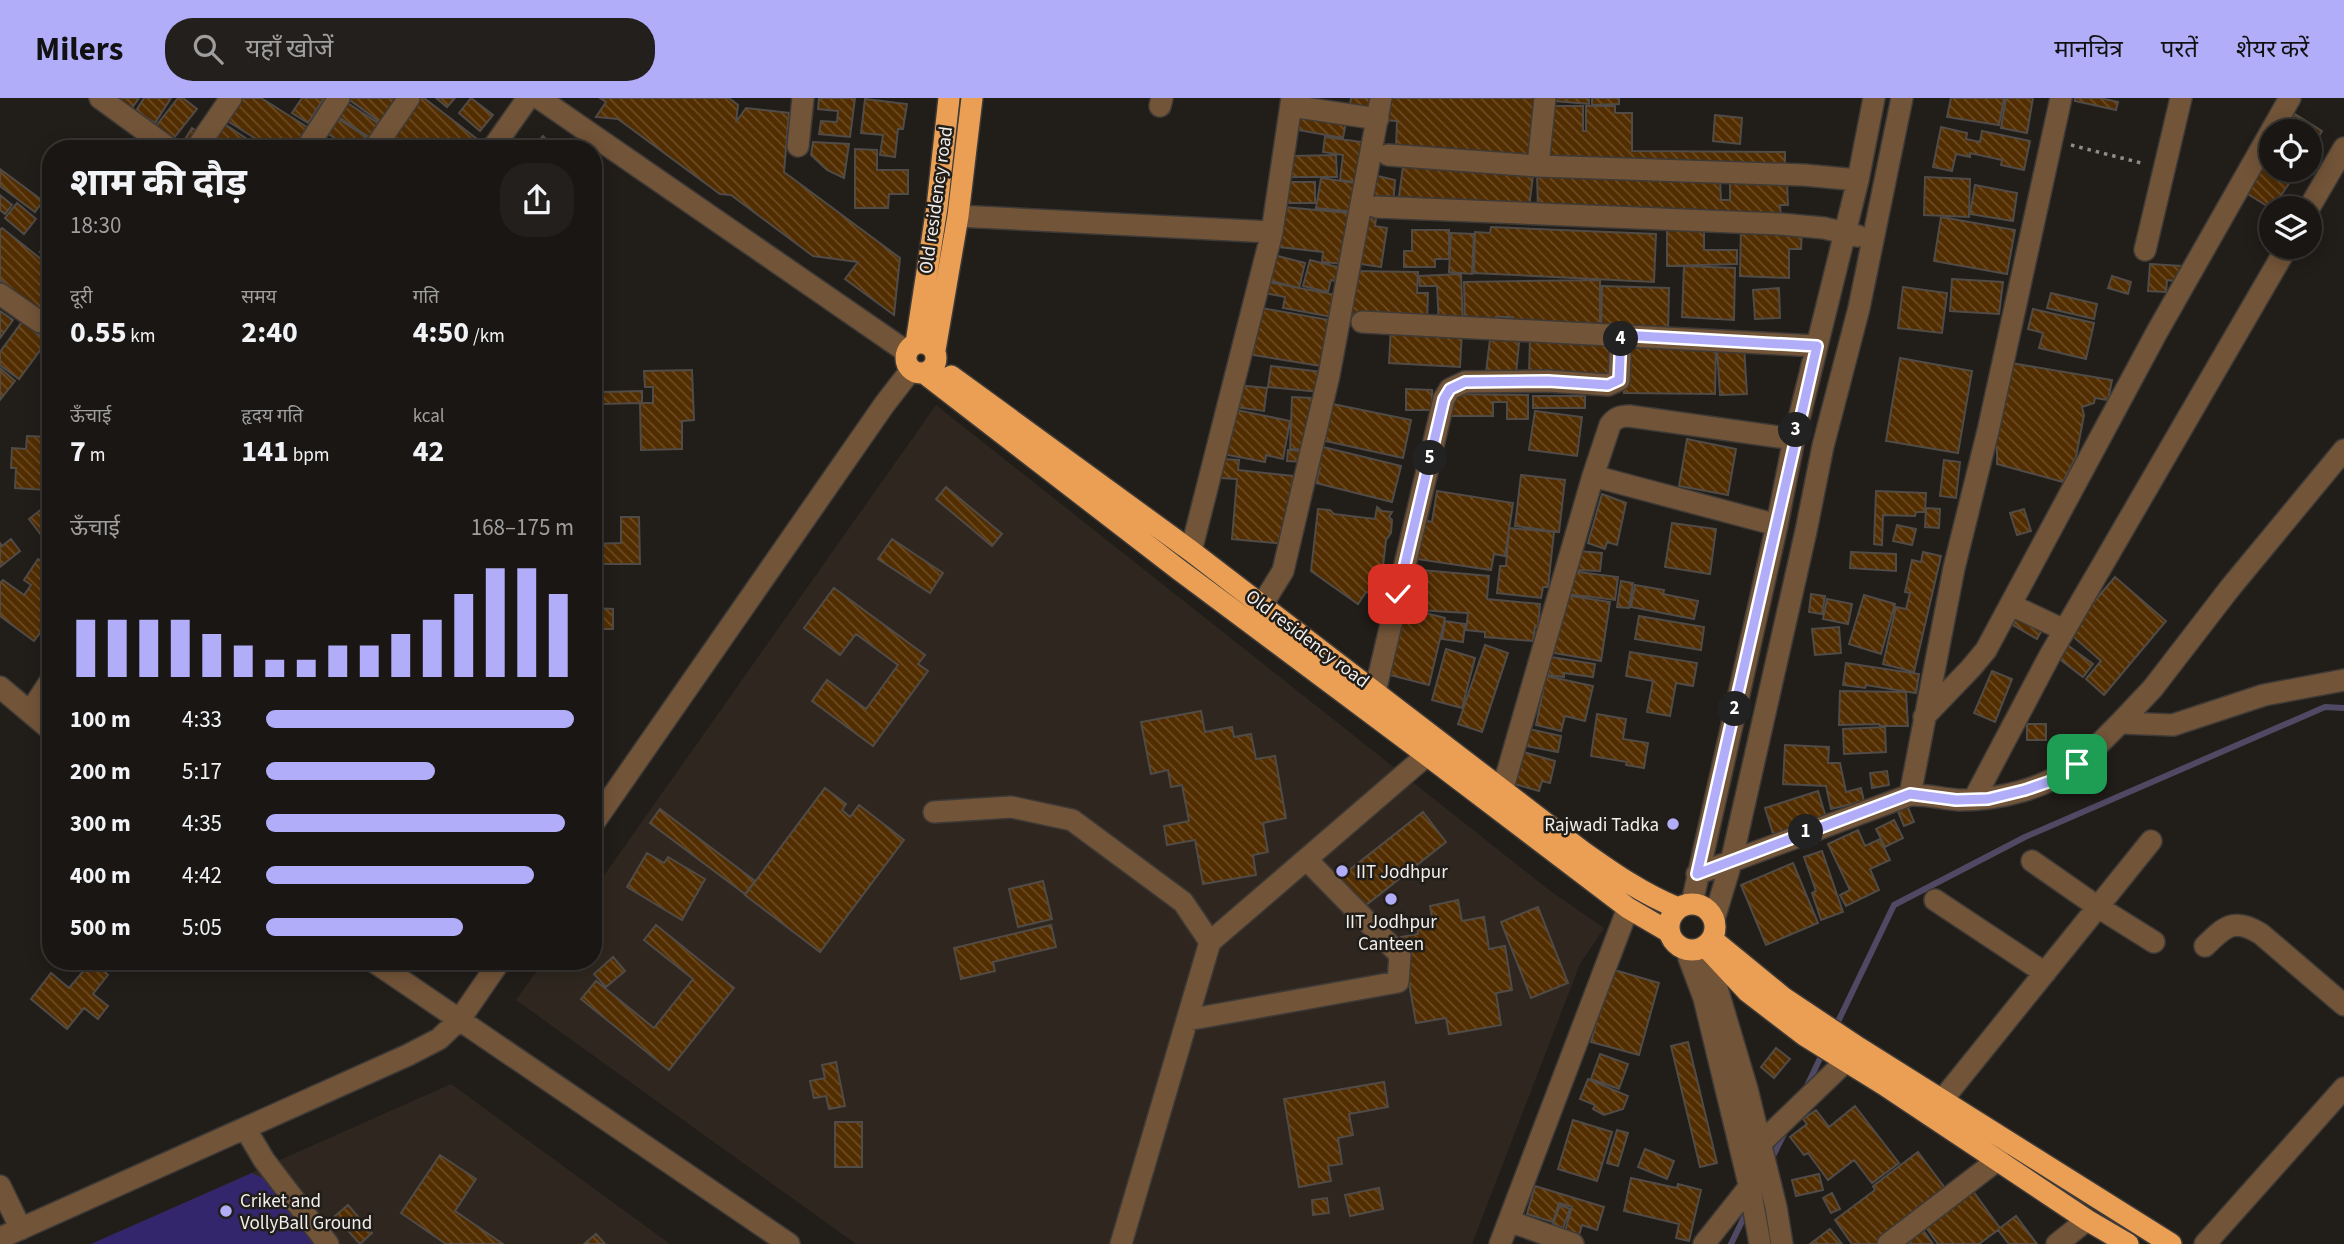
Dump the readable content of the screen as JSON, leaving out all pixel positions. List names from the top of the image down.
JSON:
{
  "streets": {
    "highway": ["Old residency road"]
  },
  "places": [
    "Rajwadi Tadka",
    "IIT Jodhpur",
    "IIT Jodhpur Canteen",
    "Criket and VollyBall Ground"
  ],
  "page": {
    "header": "Milers",
    "search": "यहाँ खोजें",
    "nav": ["मानचित्र", "परतें", "शेयर करें"],
    "heading": ["शाम की दौड़", "18:30"],
    "stats": [
      ["दूरी", "0.55 km"],
      ["समय", "2:40"],
      ["गति", "4:50 /km"],
      ["ऊँचाई", "7 m"],
      ["हृदय गति", "141 bpm"],
      ["kcal", "42"]
    ],
    "pins": [
      "4",
      "3",
      "5",
      "2",
      "1"
    ],
    "chart": ["ऊँचाई", "168–175 m"],
    "list": [
      {
        "name": "100 m",
        "note": "4:33"
      },
      {
        "name": "200 m",
        "note": "5:17"
      },
      {
        "name": "300 m",
        "note": "4:35"
      },
      {
        "name": "400 m",
        "note": "4:42"
      },
      {
        "name": "500 m",
        "note": "5:05"
      }
    ]
  }
}
